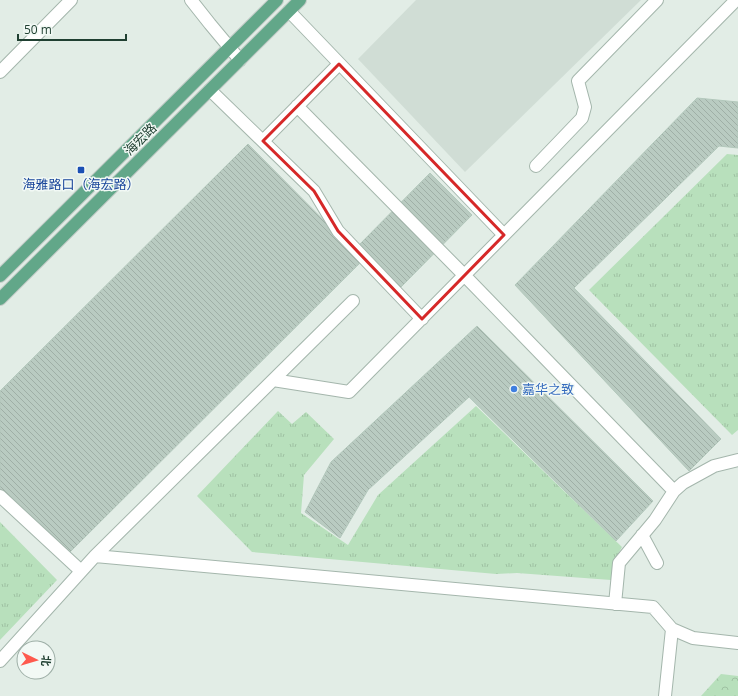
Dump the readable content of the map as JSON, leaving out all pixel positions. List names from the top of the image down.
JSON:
{
  "streets": {
    "main road": ["海宏路"]
  },
  "places": {
    "transit": ["海雅路口（海宏路）"],
    "other": ["嘉华之致"]
  },
  "scale_bar": "50 m",
  "north": "right"
}
